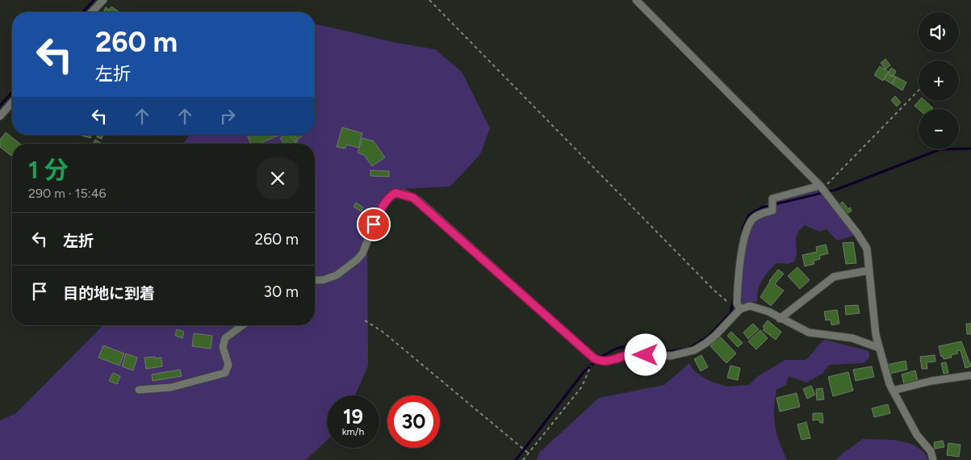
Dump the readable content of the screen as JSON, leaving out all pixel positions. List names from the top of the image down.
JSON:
{
  "page": {
    "map_buttons": ["+", "−"],
    "turn": ["260 m", "左折"],
    "heading": ["1 分", "290 m · 15:46"],
    "list": [
      {
        "name": "左折",
        "value": "260 m"
      },
      {
        "name": "目的地に到着",
        "value": "30 m"
      }
    ],
    "speed": "19 km/h",
    "limit": "30"
  }
}
